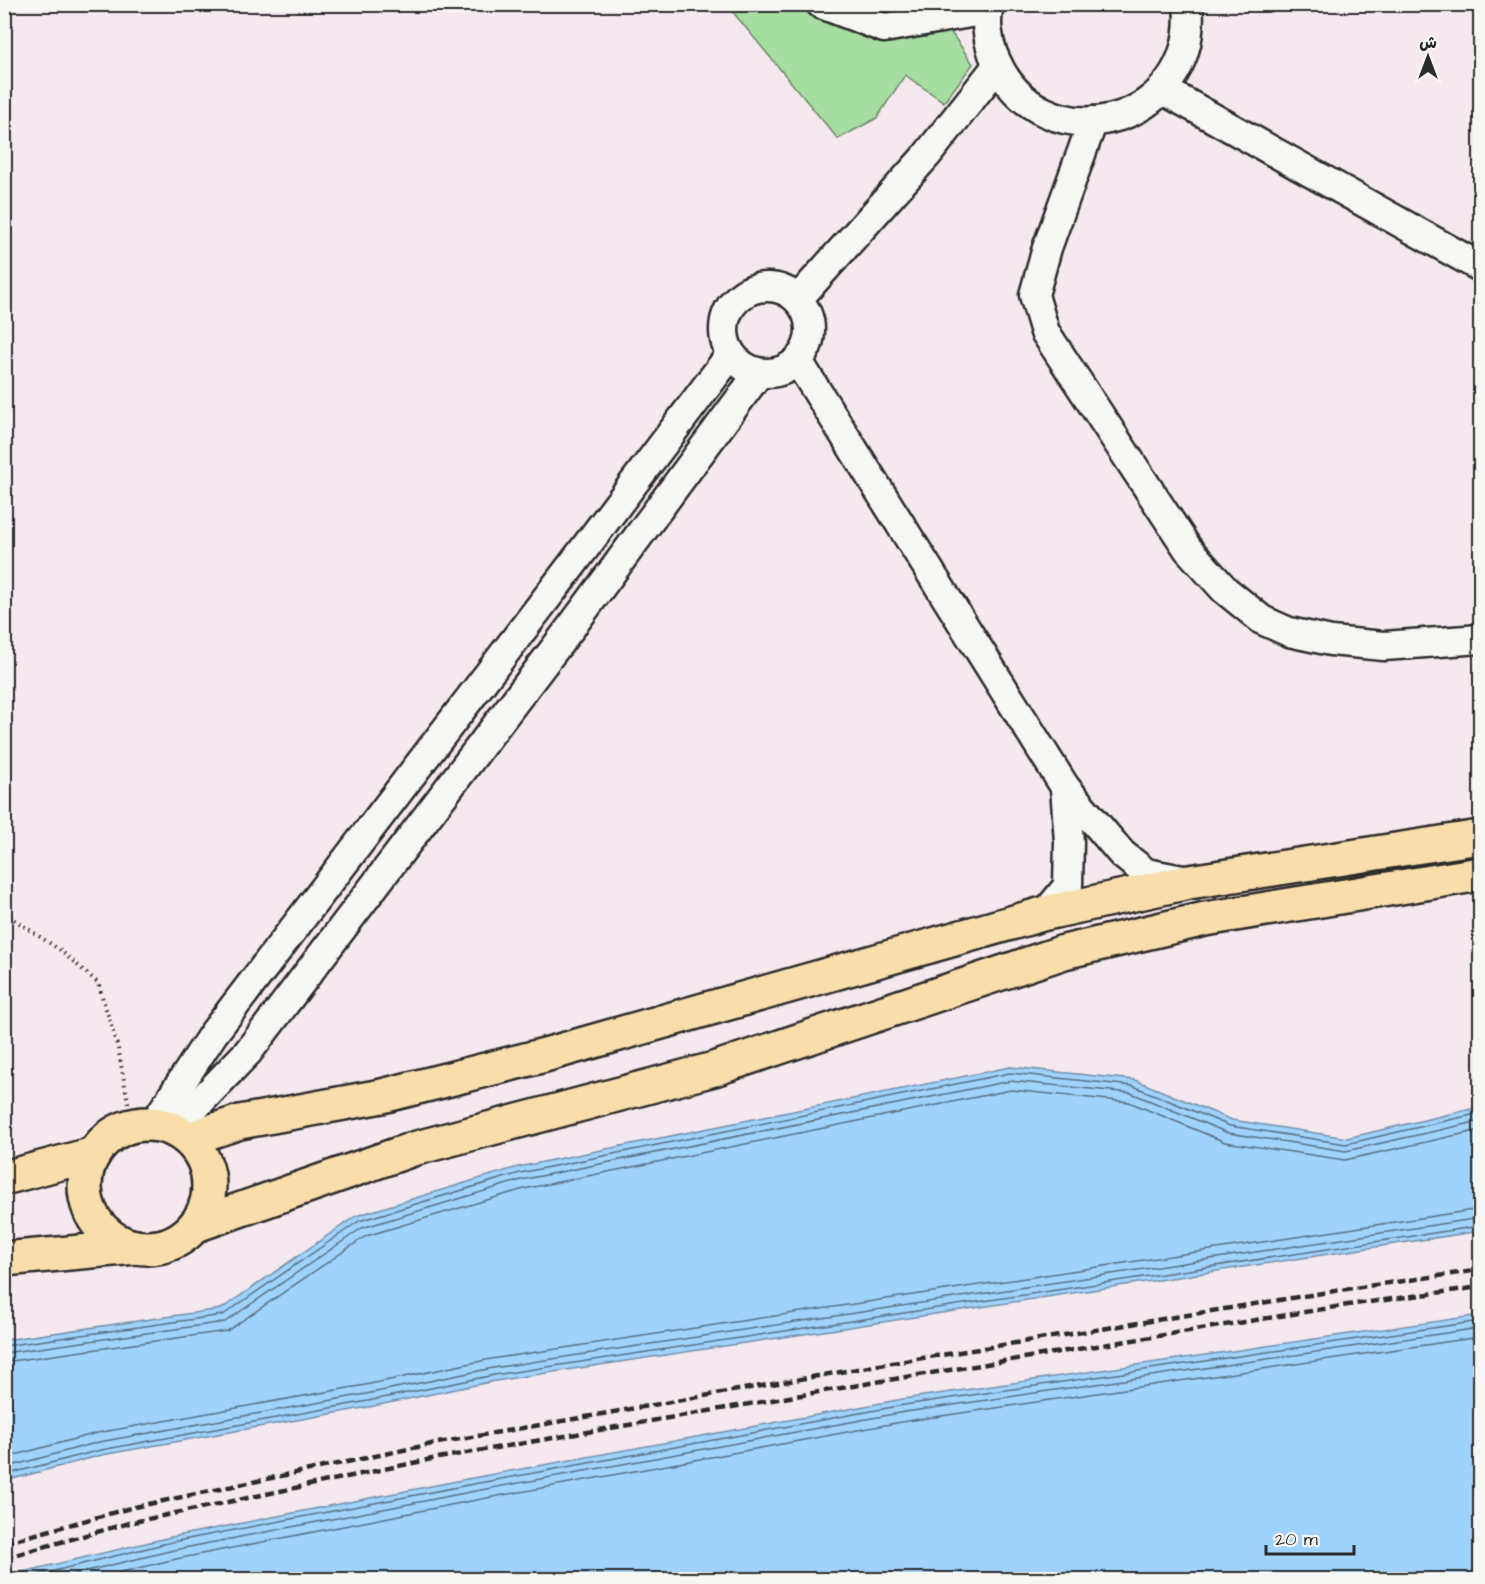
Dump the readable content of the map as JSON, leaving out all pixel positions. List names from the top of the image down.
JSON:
{
  "scale_bar": "20 m",
  "north": "top"
}
